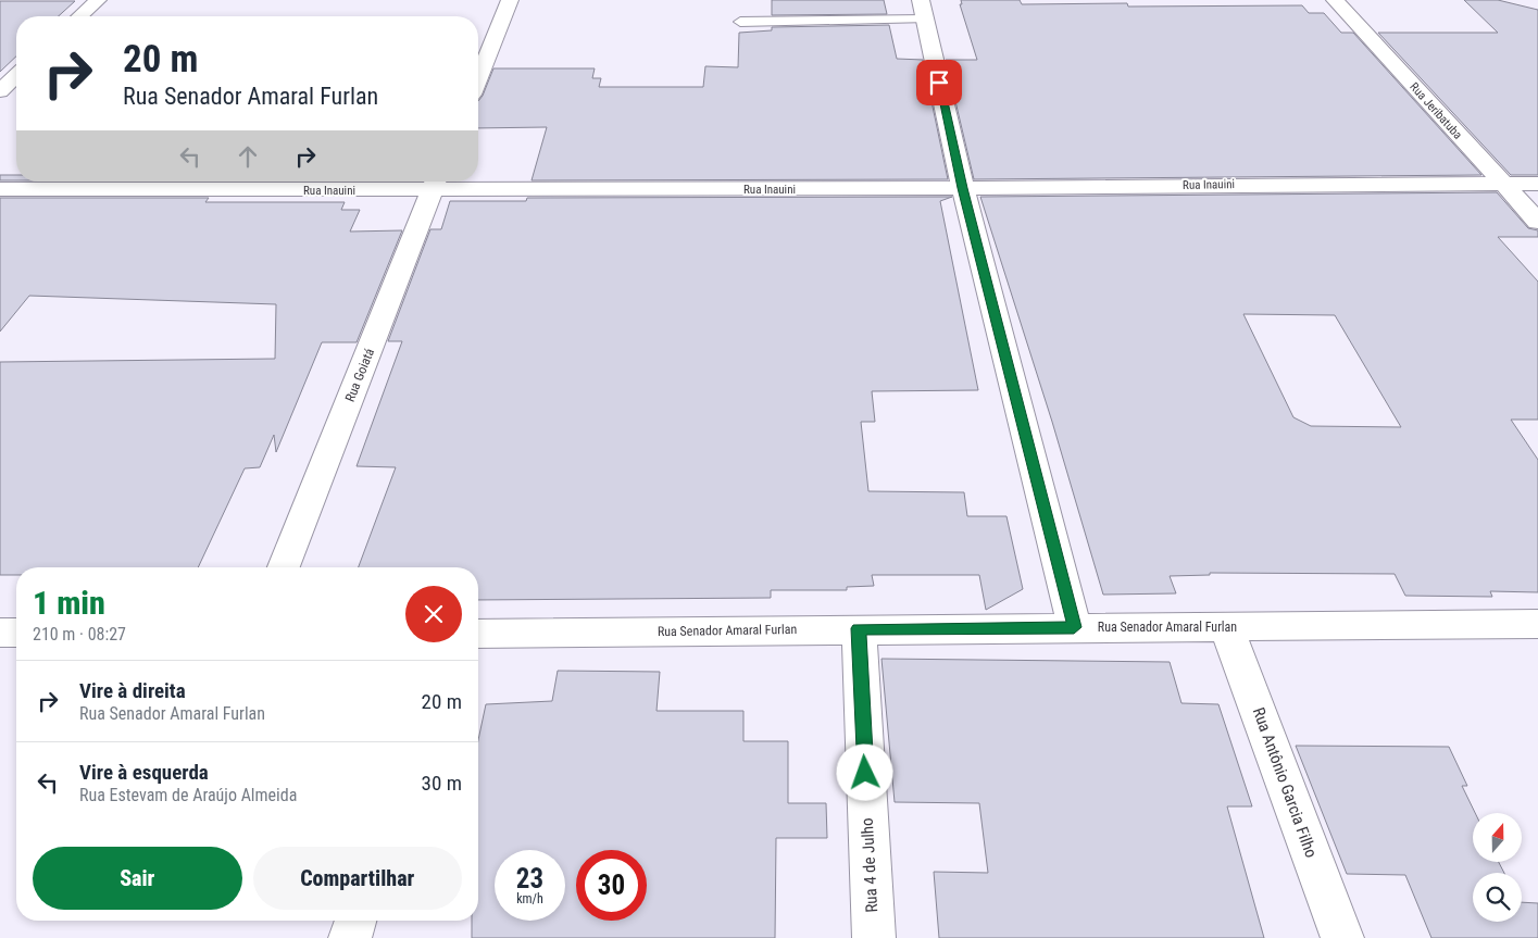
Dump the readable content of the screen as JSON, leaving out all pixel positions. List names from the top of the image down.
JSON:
{
  "streets": {
    "street": [
      "Rua Jeribatuba",
      "Rua Inauini",
      "Rua Goiatá",
      "Rua Senador Amaral Furlan",
      "Rua Antônio Garcia Filho",
      "Rua 4 de Julho"
    ]
  },
  "crossings": [
    ["Rua Jeribatuba", "Rua Inauini"],
    ["Rua Inauini", "Rua Goiatá"],
    ["Rua Senador Amaral Furlan", "Rua Antônio Garcia Filho"],
    ["Rua Senador Amaral Furlan", "Rua 4 de Julho"]
  ],
  "north": "top",
  "page": {
    "turn": ["20 m", "Rua Senador Amaral Furlan"],
    "heading": ["1 min", "210 m · 08:27"],
    "list": [
      {
        "name": "Vire à direita",
        "note": "Rua Senador Amaral Furlan",
        "value": "20 m"
      },
      {
        "name": "Vire à esquerda",
        "note": "Rua Estevam de Araújo Almeida",
        "value": "30 m"
      }
    ],
    "buttons": ["Sair", "Compartilhar"],
    "speed": "23 km/h",
    "limit": "30"
  }
}
